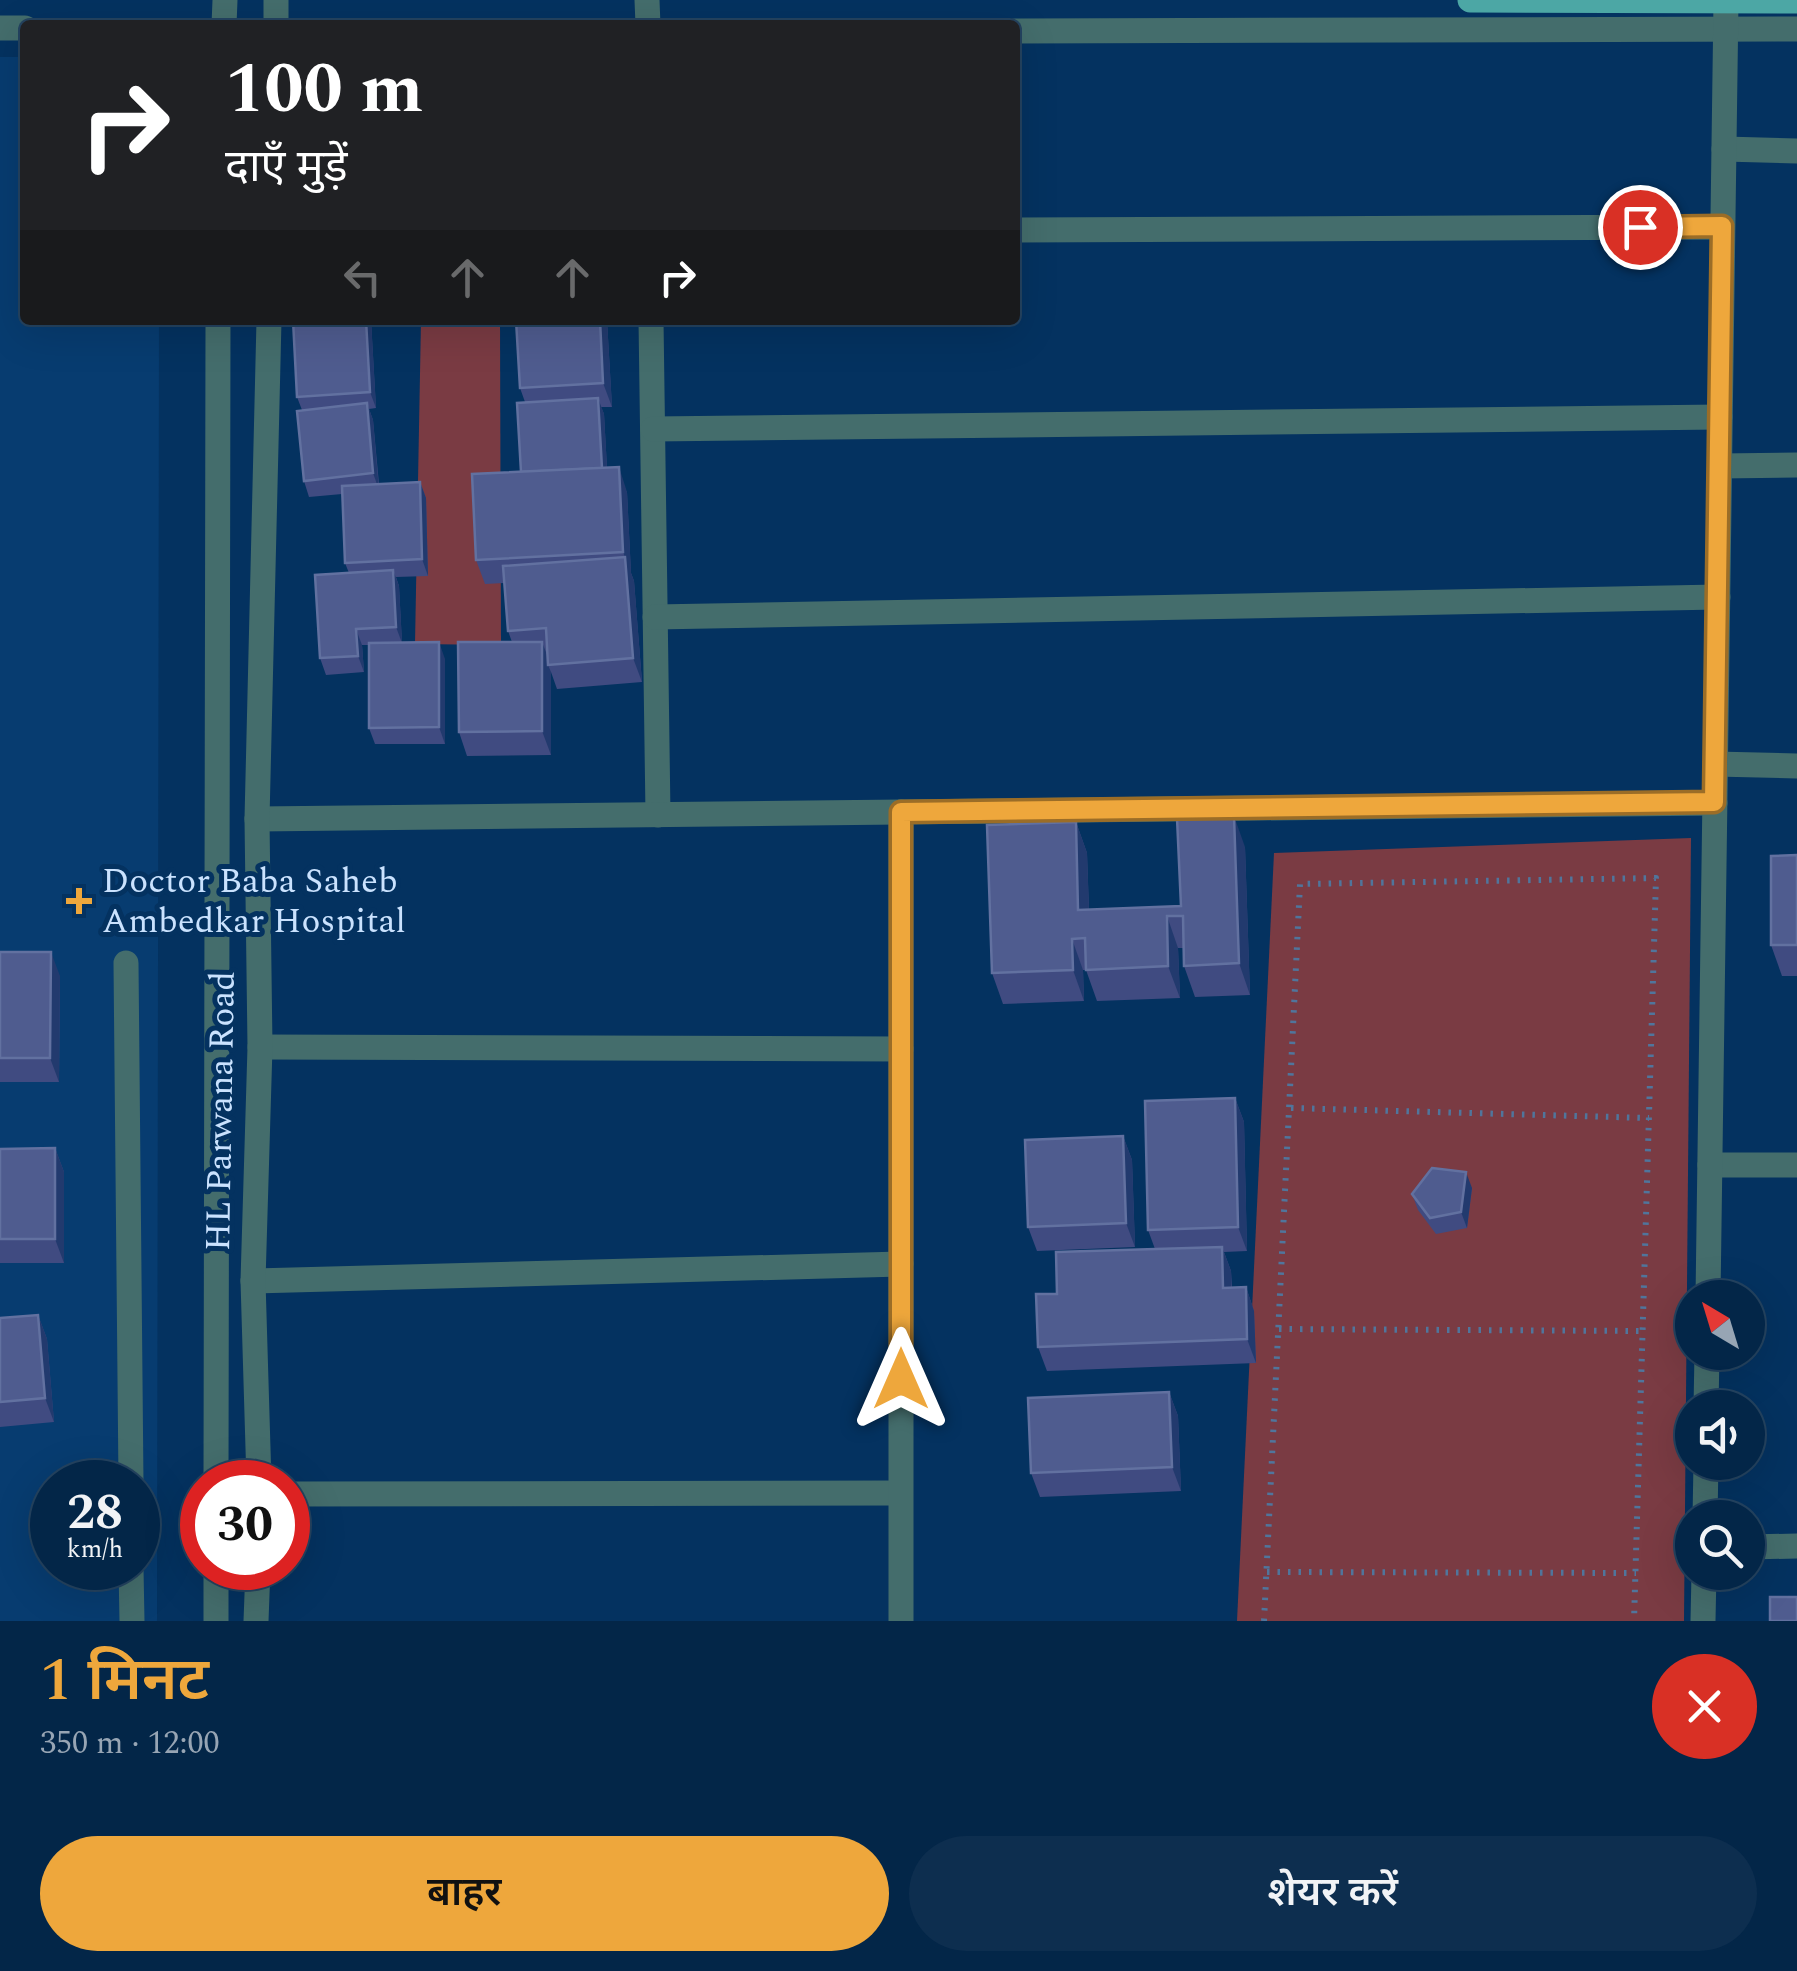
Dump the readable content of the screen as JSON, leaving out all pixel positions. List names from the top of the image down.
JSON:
{
  "streets": {
    "street": ["HL Parwana Road"]
  },
  "places": {
    "health": ["Doctor Baba Saheb Ambedkar Hospital"]
  },
  "north": "top left",
  "page": {
    "turn": ["100 m", "दाएँ मुड़ें"],
    "speed": "28 km/h",
    "limit": "30",
    "heading": ["1 मिनट", "350 m · 12:00"],
    "buttons": ["बाहर", "शेयर करें"]
  }
}
